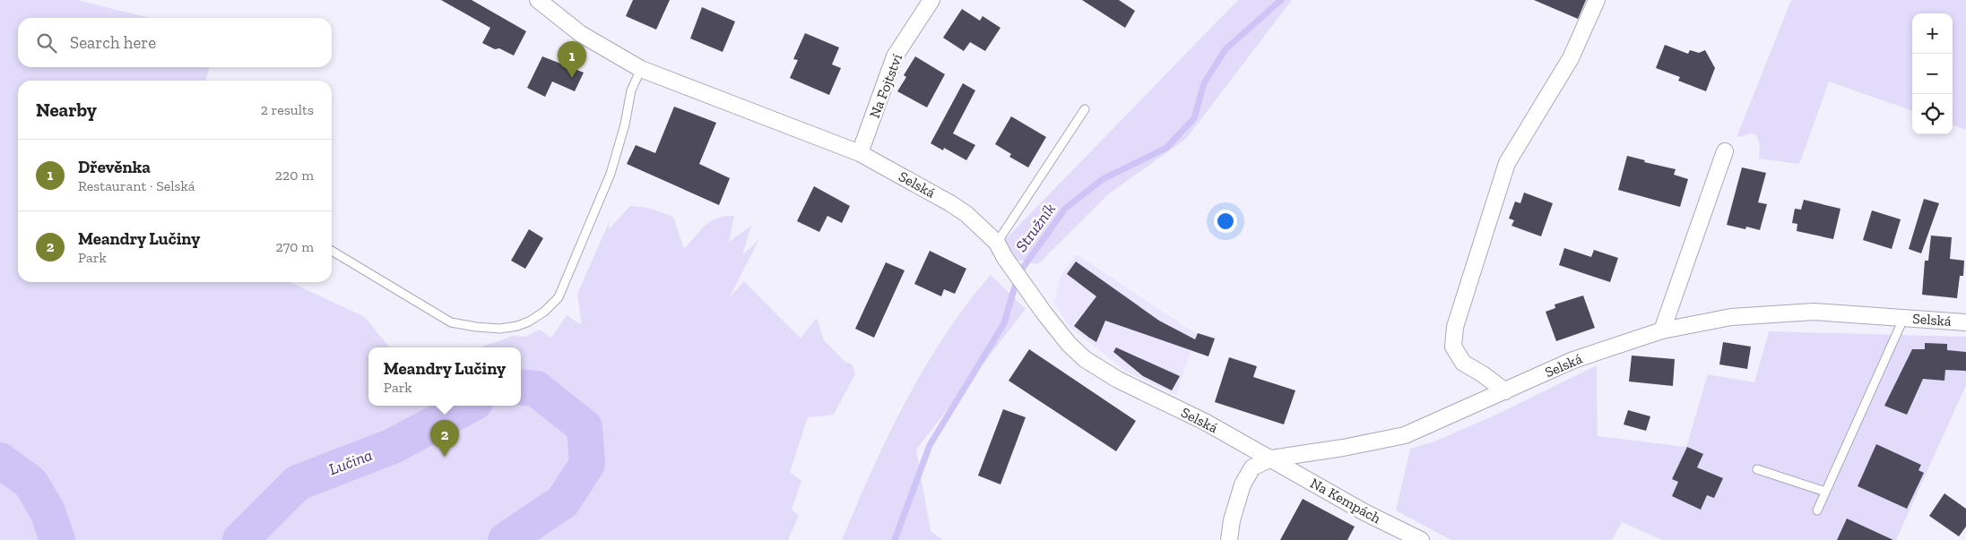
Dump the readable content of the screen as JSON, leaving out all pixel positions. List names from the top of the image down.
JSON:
{
  "streets": {
    "street": ["Na Fojtství", "Selská", "Na Kempách"]
  },
  "crossings": [
    ["Na Fojtství", "Selská"],
    ["Selská", "Na Kempách"]
  ],
  "water": ["Stružník", "Lučina"],
  "page": {
    "map_buttons": ["+", "−"],
    "search": "Search here",
    "pins": ["1", "2"],
    "heading": ["Nearby", "2 results"],
    "list": [
      {
        "mark": "1",
        "name": "Dřevěnka",
        "note": "Restaurant · Selská",
        "value": "220 m"
      },
      {
        "mark": "2",
        "name": "Meandry Lučiny",
        "note": "Park",
        "value": "270 m"
      }
    ],
    "popup": ["Meandry Lučiny", "Park"]
  }
}
